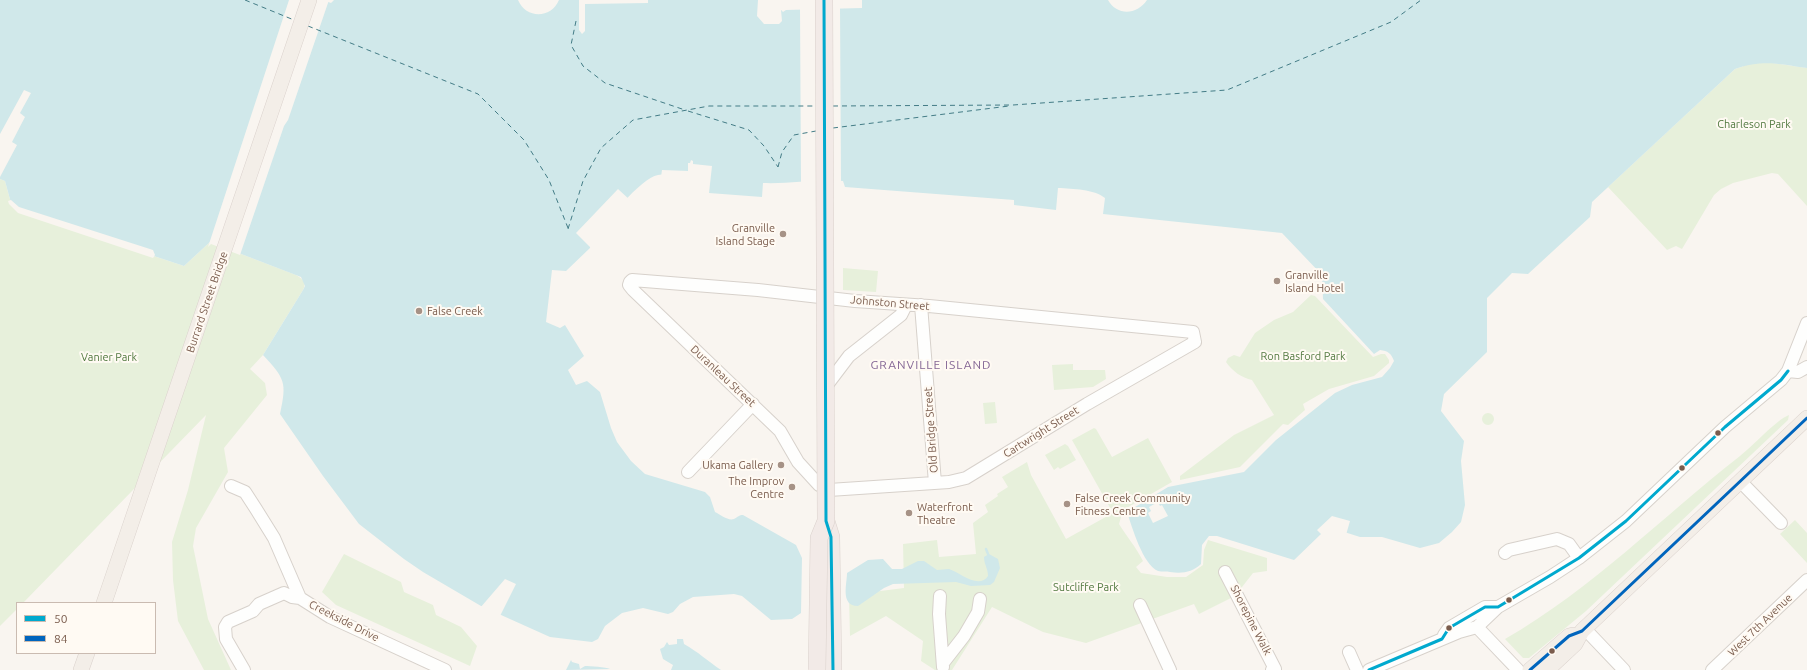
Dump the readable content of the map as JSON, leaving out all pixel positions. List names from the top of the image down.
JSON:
{
  "streets": {
    "main road": ["Burrard Street Bridge"],
    "street": [
      "Johnston Street",
      "Duranleau Street",
      "Old Bridge Street",
      "Cartwright Street",
      "Shorepine Walk",
      "Creekside Drive",
      "West 7th Avenue"
    ]
  },
  "crossings": [
    ["Johnston Street", "Duranleau Street"],
    ["Johnston Street", "Old Bridge Street"],
    ["Johnston Street", "Cartwright Street"],
    ["Duranleau Street", "Cartwright Street"],
    ["Old Bridge Street", "Cartwright Street"]
  ],
  "districts": ["GRANVILLE ISLAND"],
  "parks": [
    "Charleson Park",
    "Ron Basford Park",
    "Vanier Park",
    "Sutcliffe Park"
  ],
  "places": [
    "Granville Island Stage",
    "Granville Island Hotel",
    "False Creek",
    "Ukama Gallery",
    "The Improv Centre",
    "False Creek Community Fitness Centre",
    "Waterfront Theatre"
  ],
  "lines": ["transit line 50", "transit line 84"],
  "legend": ["50", "84"]
}
